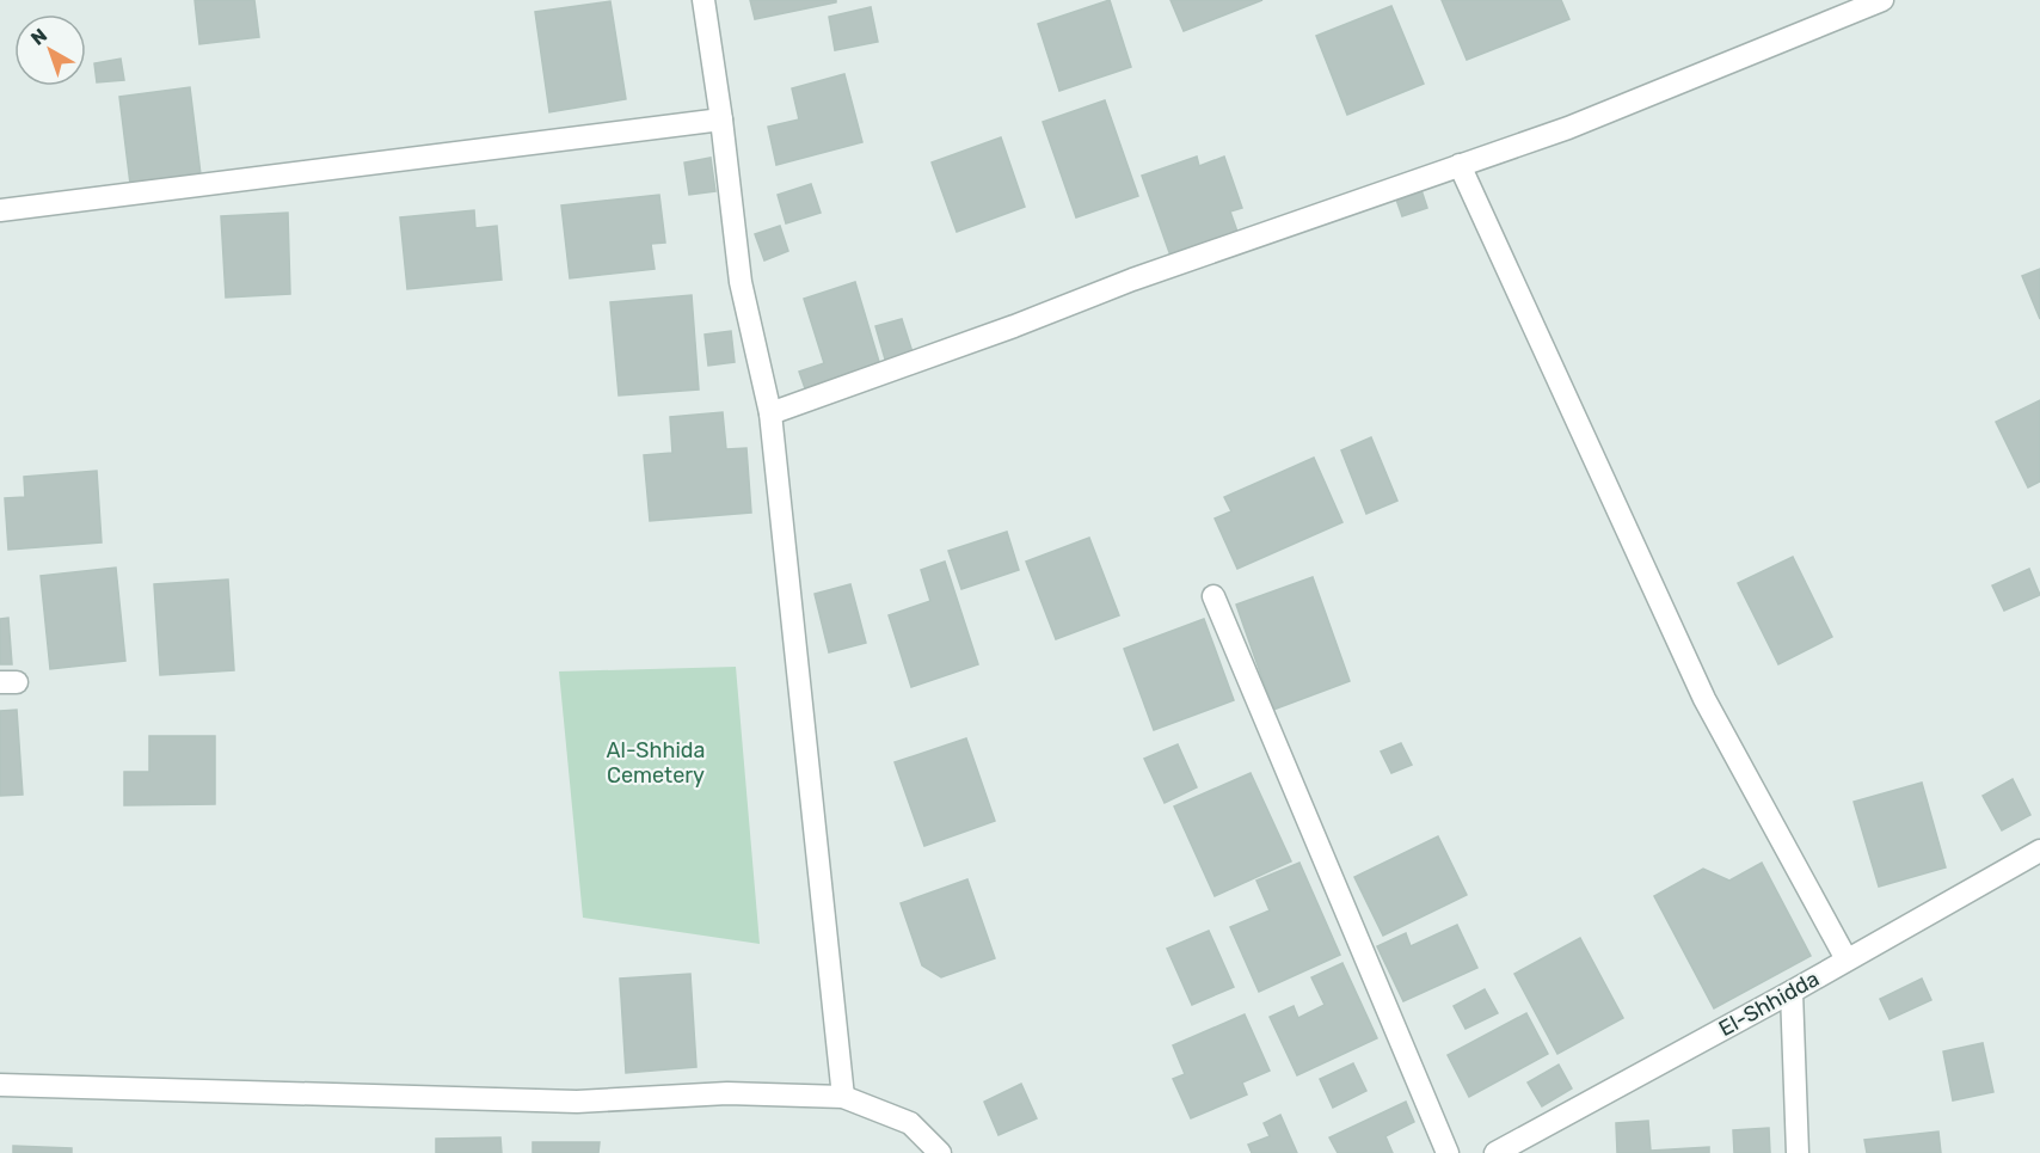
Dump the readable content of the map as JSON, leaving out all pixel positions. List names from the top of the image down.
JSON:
{
  "streets": {
    "street": ["El-Shhidda"]
  },
  "parks": ["Al-Shhida Cemetery"],
  "north": "top left"
}
